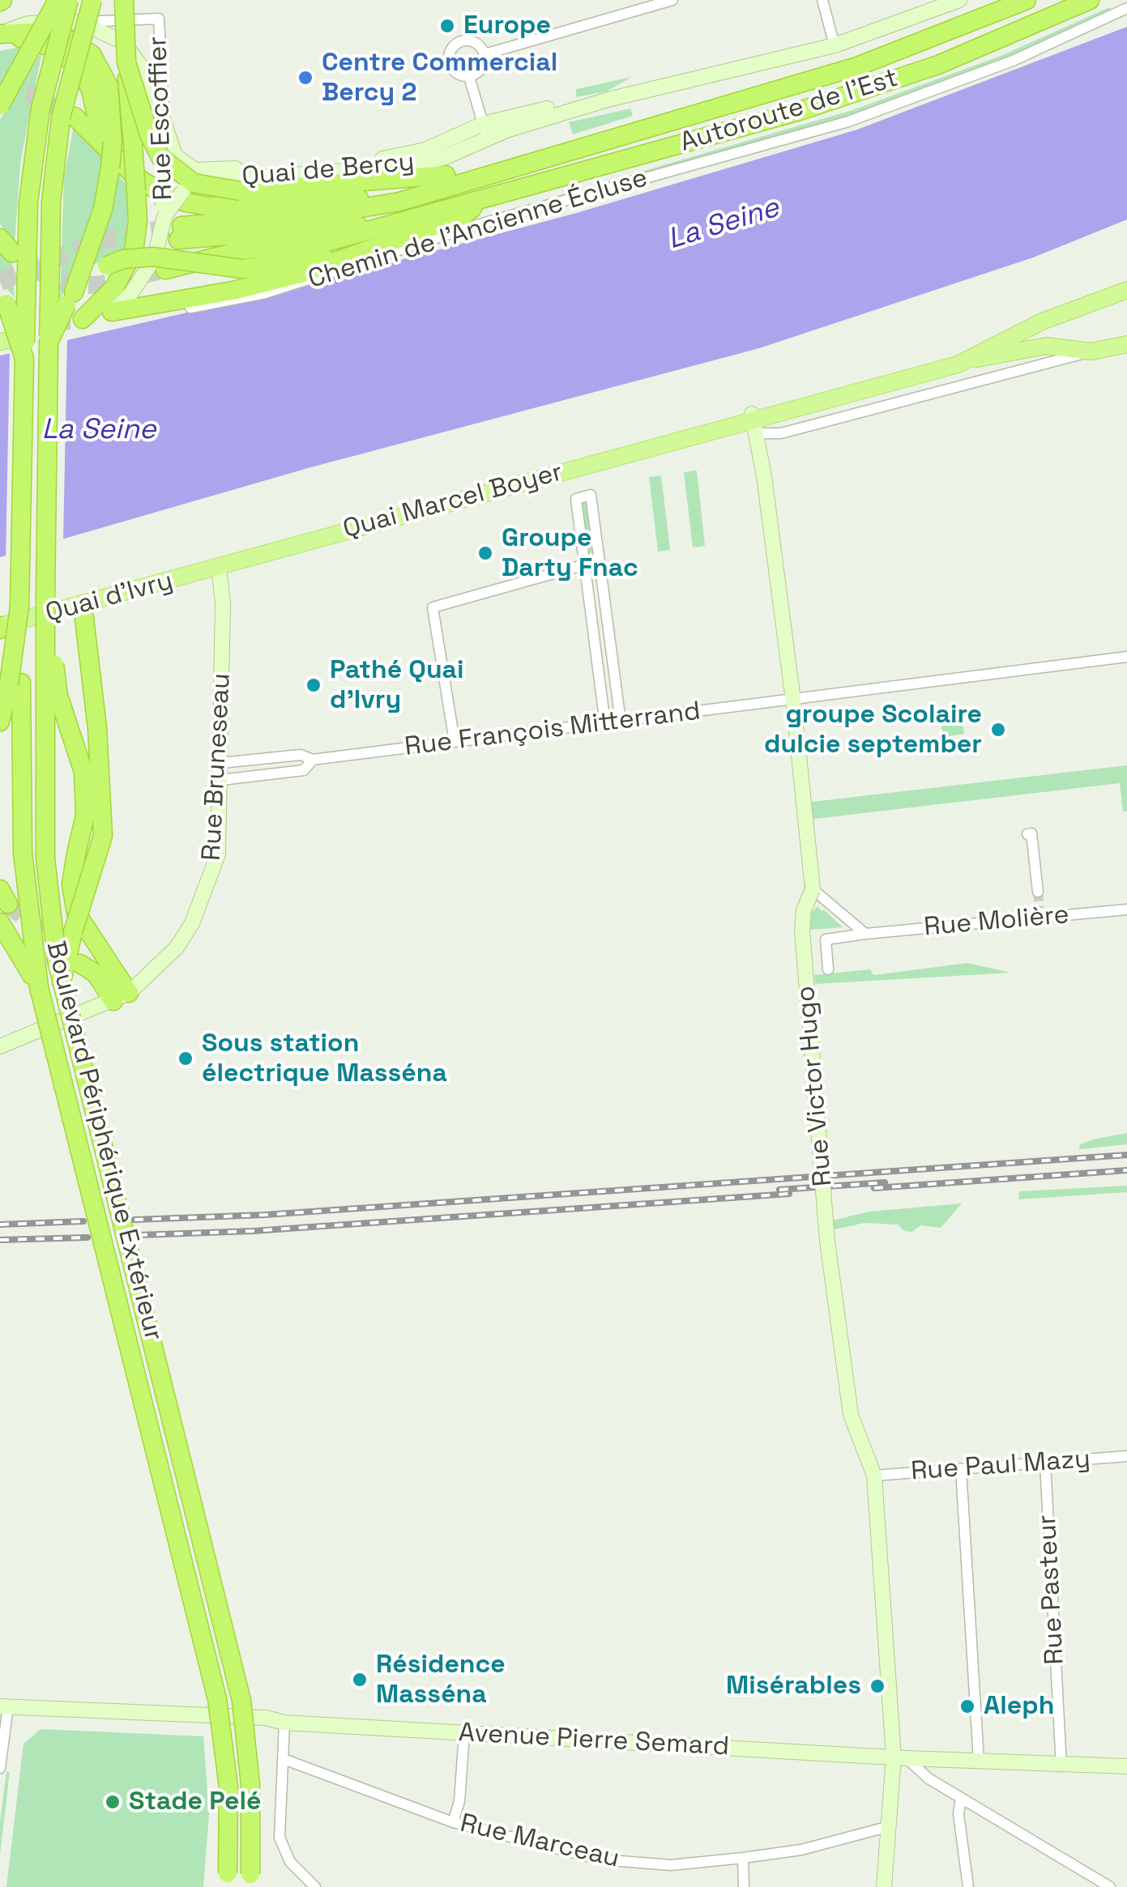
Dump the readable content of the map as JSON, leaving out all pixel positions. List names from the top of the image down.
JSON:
{
  "streets": {
    "highway": ["Autoroute de l’Est", "Boulevard Périphérique Extérieur"],
    "main road": [
      "Rue Escoffier",
      "Quai de Bercy",
      "Quai Marcel Boyer",
      "Quai d'Ivry",
      "Rue Bruneseau",
      "Rue Victor Hugo",
      "Avenue Pierre Semard"
    ],
    "street": [
      "Chemin de l'Ancienne Écluse",
      "Rue François Mitterrand",
      "Rue Molière",
      "Rue Paul Mazy",
      "Rue Pasteur",
      "Rue Marceau"
    ]
  },
  "crossings": [
    ["Rue Escoffier", "Quai de Bercy"],
    ["Quai Marcel Boyer", "Quai d'Ivry"],
    ["Quai Marcel Boyer", "Rue Bruneseau"],
    ["Quai Marcel Boyer", "Rue Victor Hugo"],
    ["Quai d'Ivry", "Rue Bruneseau"],
    ["Rue François Mitterrand", "Rue Bruneseau"],
    ["Rue François Mitterrand", "Rue Victor Hugo"],
    ["Rue Victor Hugo", "Rue Paul Mazy"],
    ["Rue Victor Hugo", "Avenue Pierre Semard"],
    ["Rue Victor Hugo", "Rue Marceau"],
    ["Rue Paul Mazy", "Rue Pasteur"],
    ["Rue Pasteur", "Avenue Pierre Semard"]
  ],
  "water": ["La Seine"],
  "places": [
    "Europe",
    "Centre Commercial Bercy 2",
    "Groupe Darty Fnac",
    "Pathé Quai d'Ivry",
    "groupe Scolaire dulcie september",
    "Sous station électrique Masséna",
    "Résidence Masséna",
    "Misérables",
    "Aleph",
    "Stade Pelé"
  ]
}
